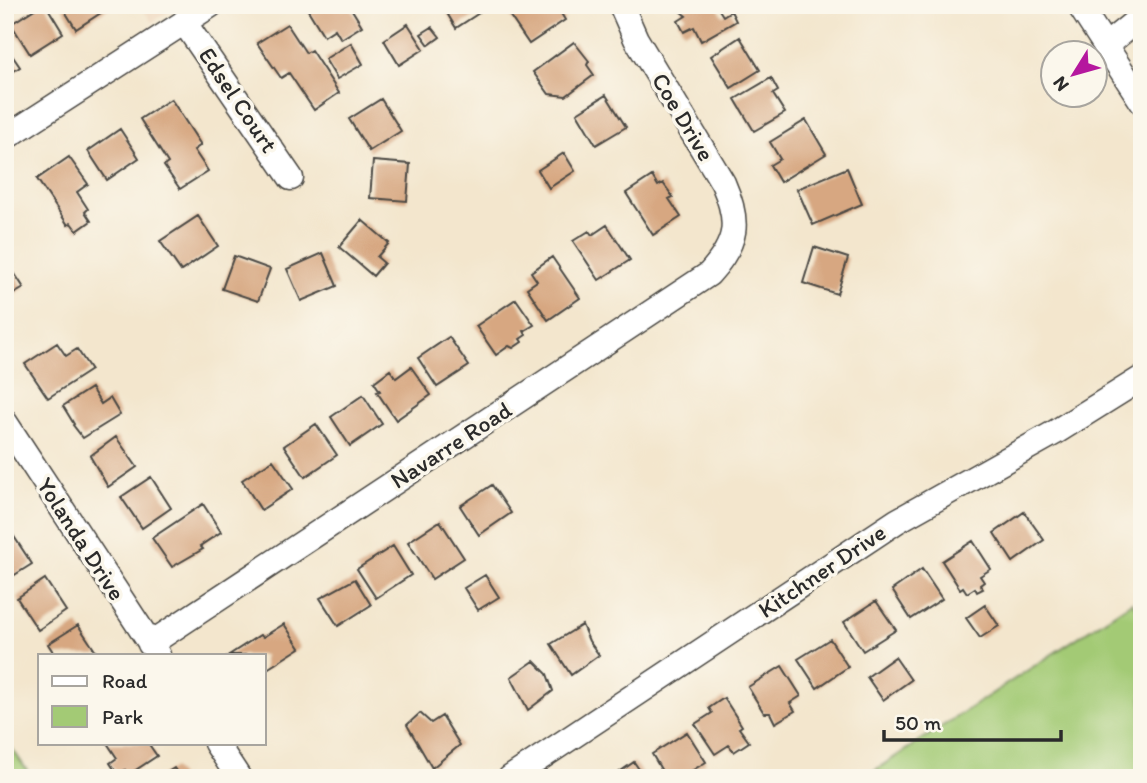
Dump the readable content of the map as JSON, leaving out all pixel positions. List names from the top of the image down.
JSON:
{
  "streets": {
    "street": [
      "Edsel Court",
      "Coe Drive",
      "Navarre Road",
      "Yolanda Drive",
      "Kitchner Drive"
    ]
  },
  "crossings": [
    ["Coe Drive", "Navarre Road"],
    ["Navarre Road", "Yolanda Drive"]
  ],
  "legend": ["Road", "Park"],
  "scale_bar": "50 m",
  "north": "bottom left"
}
